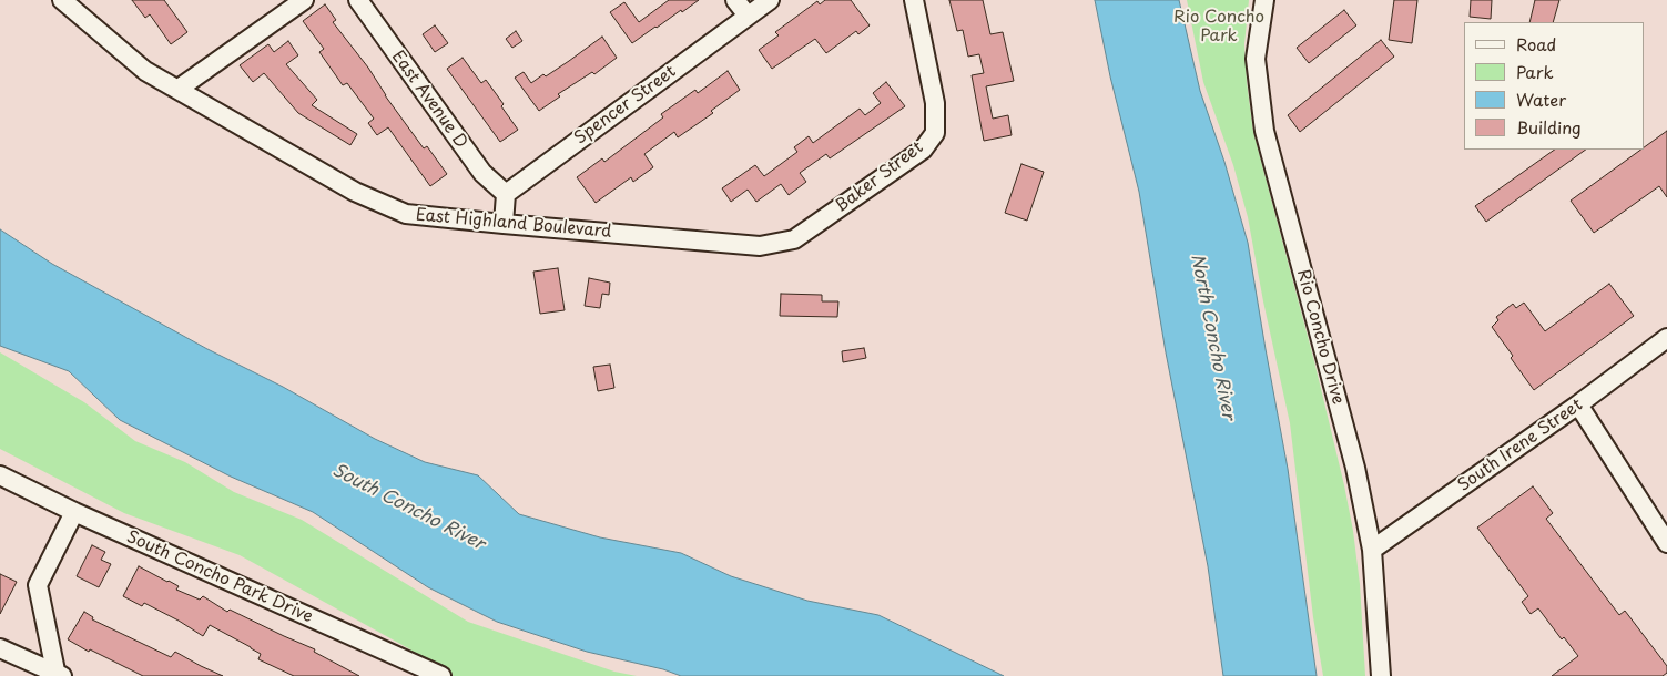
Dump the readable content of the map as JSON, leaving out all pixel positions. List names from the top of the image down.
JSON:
{
  "streets": {
    "street": [
      "East Avenue D",
      "Spencer Street",
      "Baker Street",
      "East Highland Boulevard",
      "Rio Concho Drive",
      "South Irene Street",
      "South Concho Park Drive"
    ]
  },
  "crossings": [
    ["East Avenue D", "Spencer Street"],
    ["Baker Street", "East Highland Boulevard"],
    ["Rio Concho Drive", "South Irene Street"]
  ],
  "water": ["North Concho River", "South Concho River"],
  "parks": ["Rio Concho Park"],
  "legend": [
    "Road",
    "Park",
    "Water",
    "Building"
  ]
}
